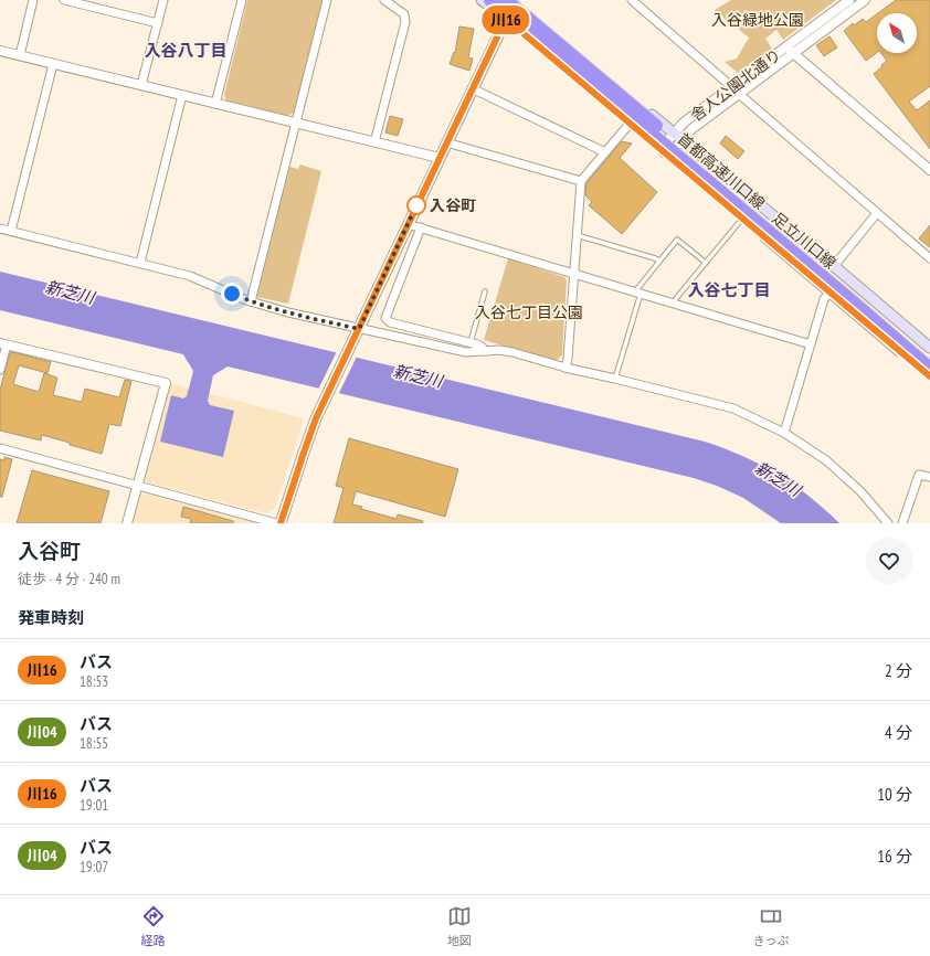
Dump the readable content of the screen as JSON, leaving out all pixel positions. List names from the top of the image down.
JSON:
{
  "streets": {
    "highway": ["首都高速川口線"],
    "main road": ["足立川口線"],
    "street": ["舎人公園北通り"]
  },
  "crossings": [
    ["舎人公園北通り", "足立川口線"]
  ],
  "districts": ["入谷八丁目", "入谷七丁目"],
  "water": ["新芝川"],
  "parks": ["入谷緑地公園", "入谷七丁目公園"],
  "places": ["入谷町"],
  "lines": ["bus line 川16"],
  "north": "top left",
  "page": {
    "on_map": "川16",
    "heading": [
      ["入谷町", "徒歩 · 4 分 · 240 m"],
      "発車時刻"
    ],
    "list": [
      {
        "mark": "川16",
        "name": "バス",
        "note": "18:53",
        "value": "2 分"
      },
      {
        "mark": "川04",
        "name": "バス",
        "note": "18:55",
        "value": "4 分"
      },
      {
        "mark": "川16",
        "name": "バス",
        "note": "19:01",
        "value": "10 分"
      },
      {
        "mark": "川04",
        "name": "バス",
        "note": "19:07",
        "value": "16 分"
      }
    ],
    "tabs": ["経路", "地図", "きっぷ"]
  }
}
